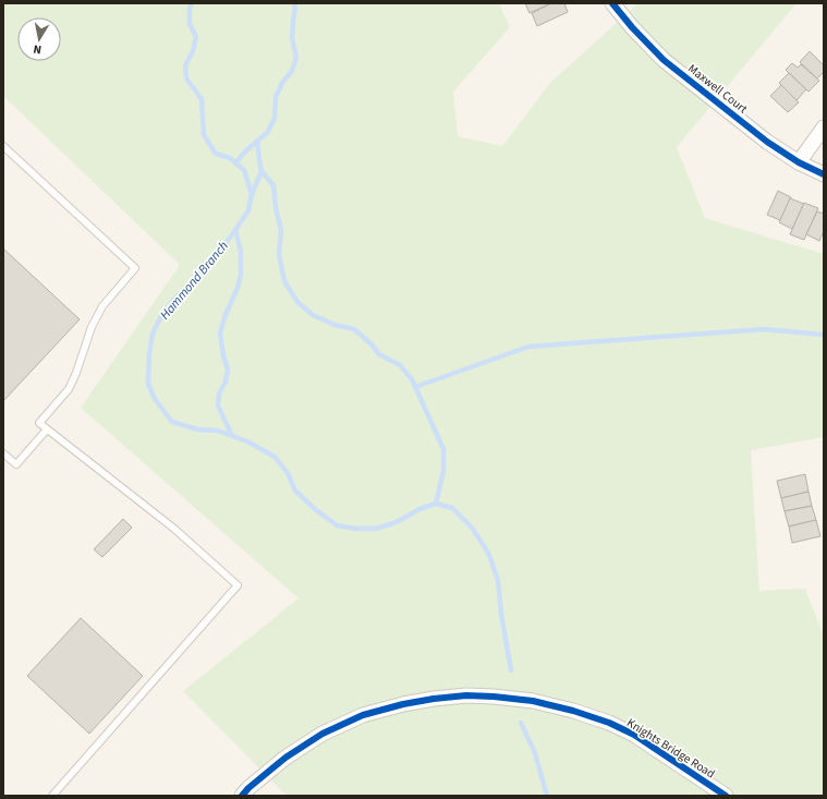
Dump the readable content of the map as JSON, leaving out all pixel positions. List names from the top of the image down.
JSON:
{
  "streets": {
    "street": ["Maxwell Court", "Knights Bridge Road"]
  },
  "water": ["Hammond Branch"],
  "north": "bottom"
}
